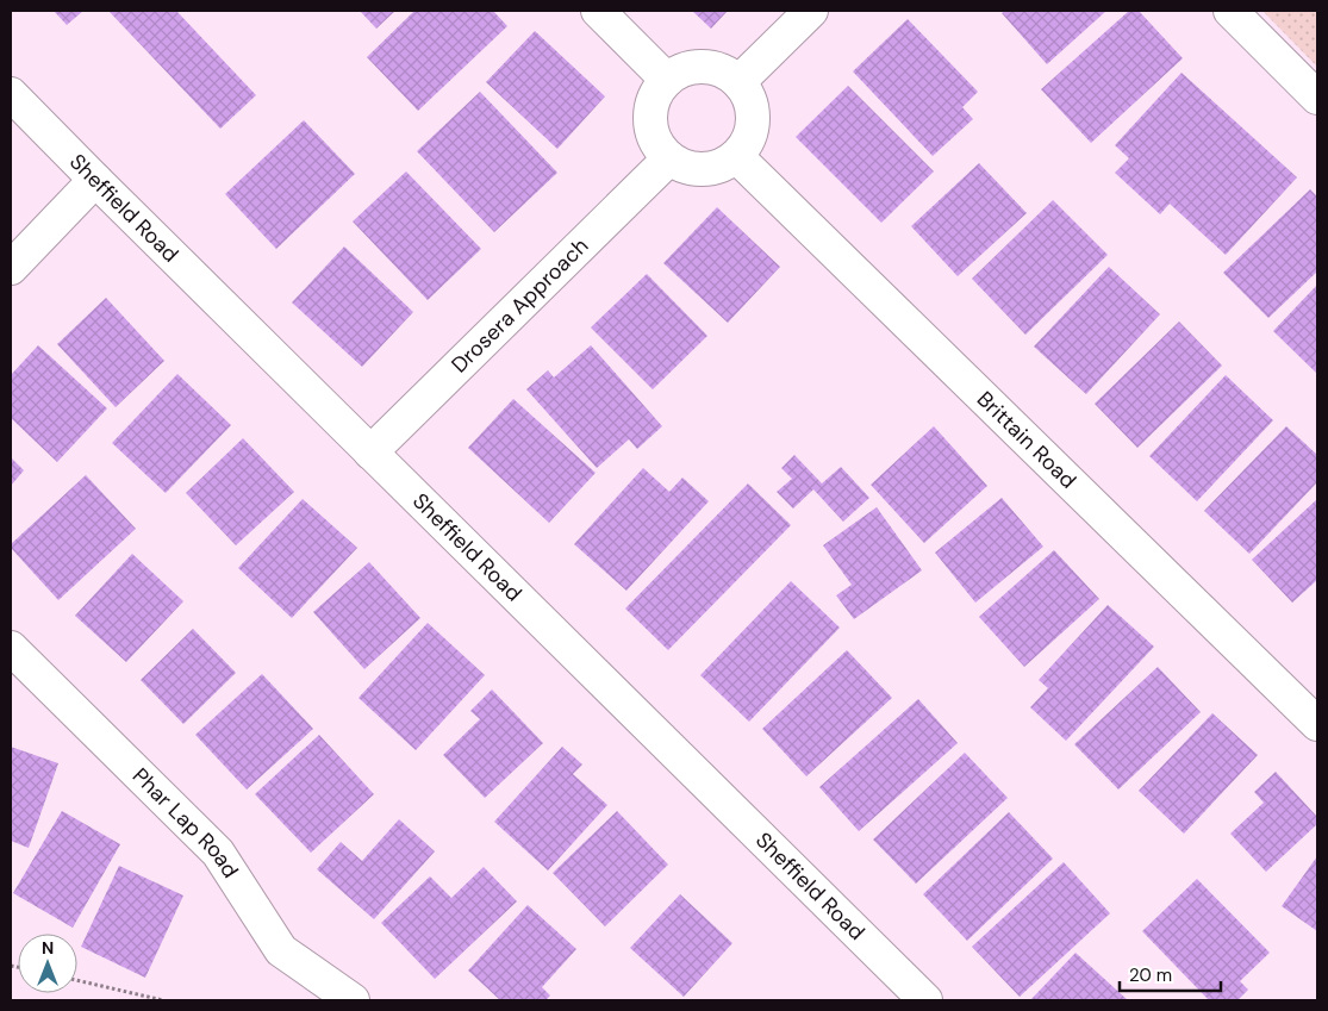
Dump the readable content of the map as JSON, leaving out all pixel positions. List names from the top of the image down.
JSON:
{
  "streets": {
    "street": [
      "Sheffield Road",
      "Drosera Approach",
      "Brittain Road",
      "Phar Lap Road"
    ]
  },
  "crossings": [
    ["Sheffield Road", "Drosera Approach"],
    ["Drosera Approach", "Brittain Road"]
  ],
  "scale_bar": "20 m",
  "north": "top"
}
